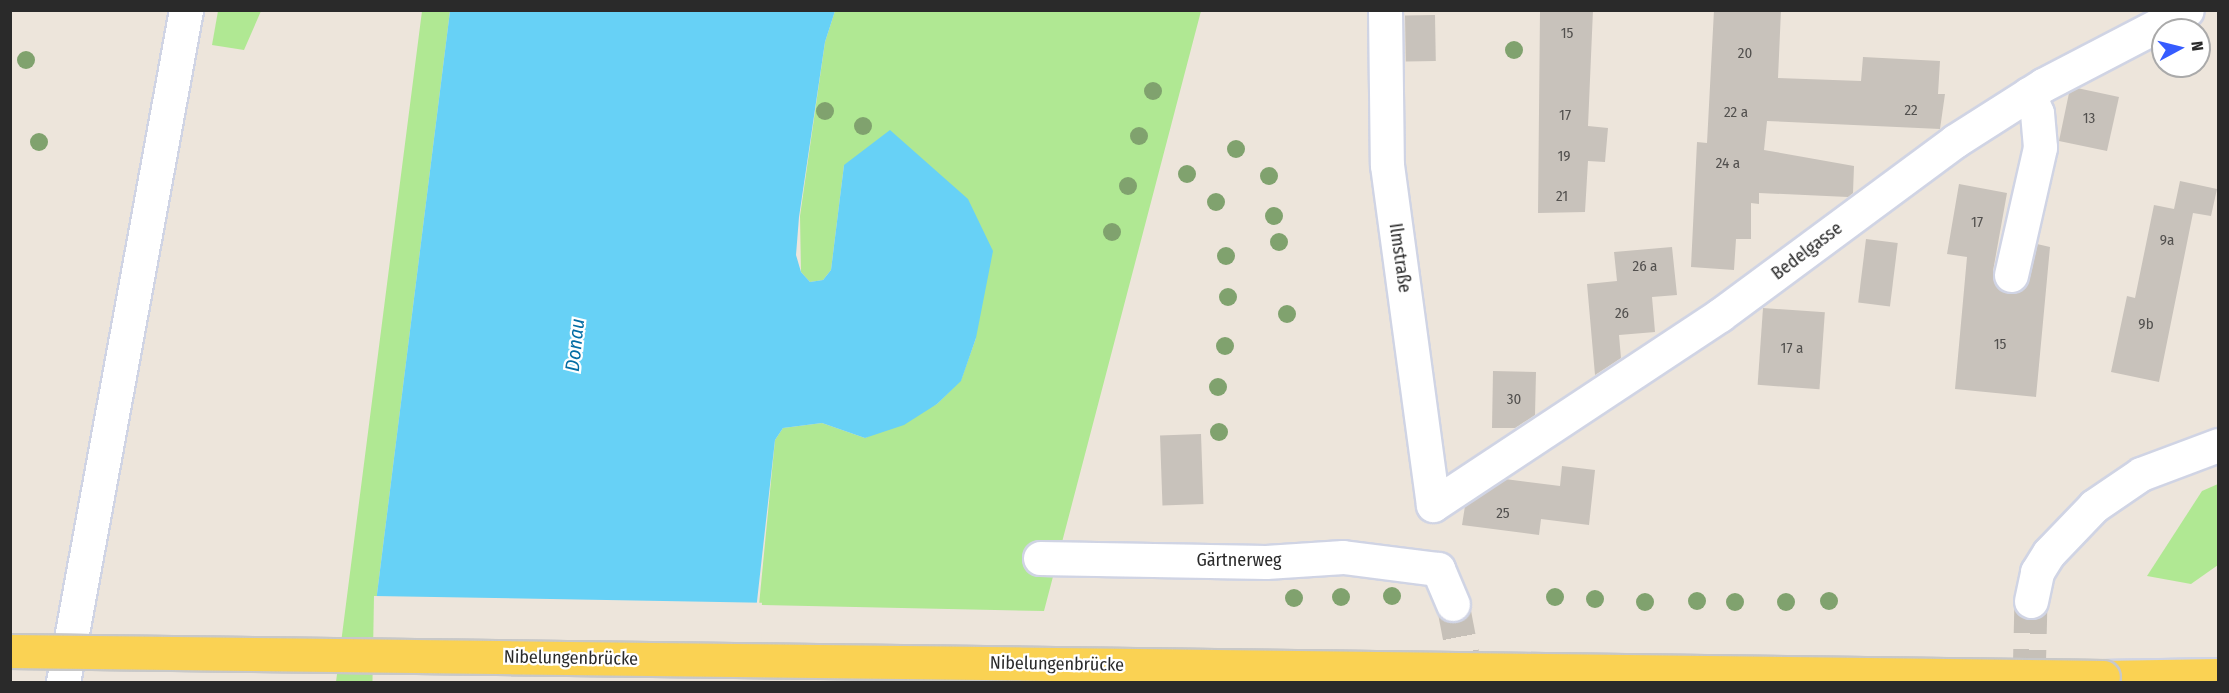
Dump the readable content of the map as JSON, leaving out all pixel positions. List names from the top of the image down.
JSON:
{
  "streets": {
    "main road": ["Nibelungenbrücke"],
    "street": ["Bedelgasse", "Ilmstraße", "Gärtnerweg"]
  },
  "crossings": [
    ["Bedelgasse", "Ilmstraße"]
  ],
  "water": ["Donau"],
  "house_numbers": [
    "15",
    "20",
    "22",
    "22 a",
    "17",
    "13",
    "19",
    "24 a",
    "21",
    "17",
    "9a",
    "26 a",
    "26",
    "9b",
    "15",
    "17 a",
    "30",
    "25"
  ],
  "north": "right"
}
